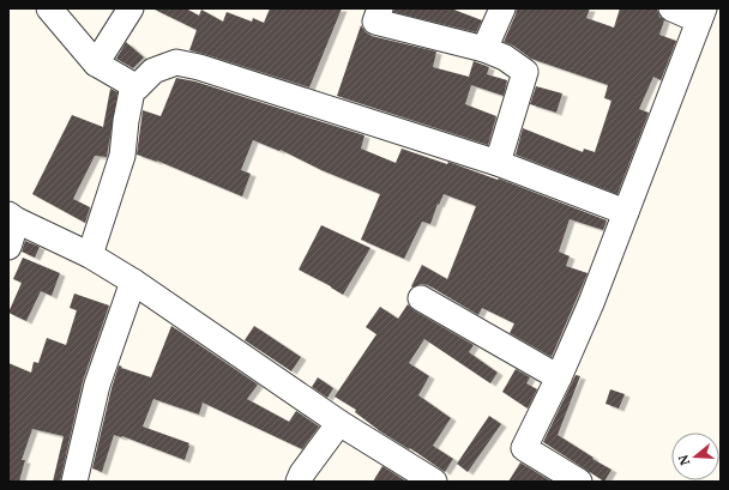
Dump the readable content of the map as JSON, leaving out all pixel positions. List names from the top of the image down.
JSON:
{
  "north": "left"
}
